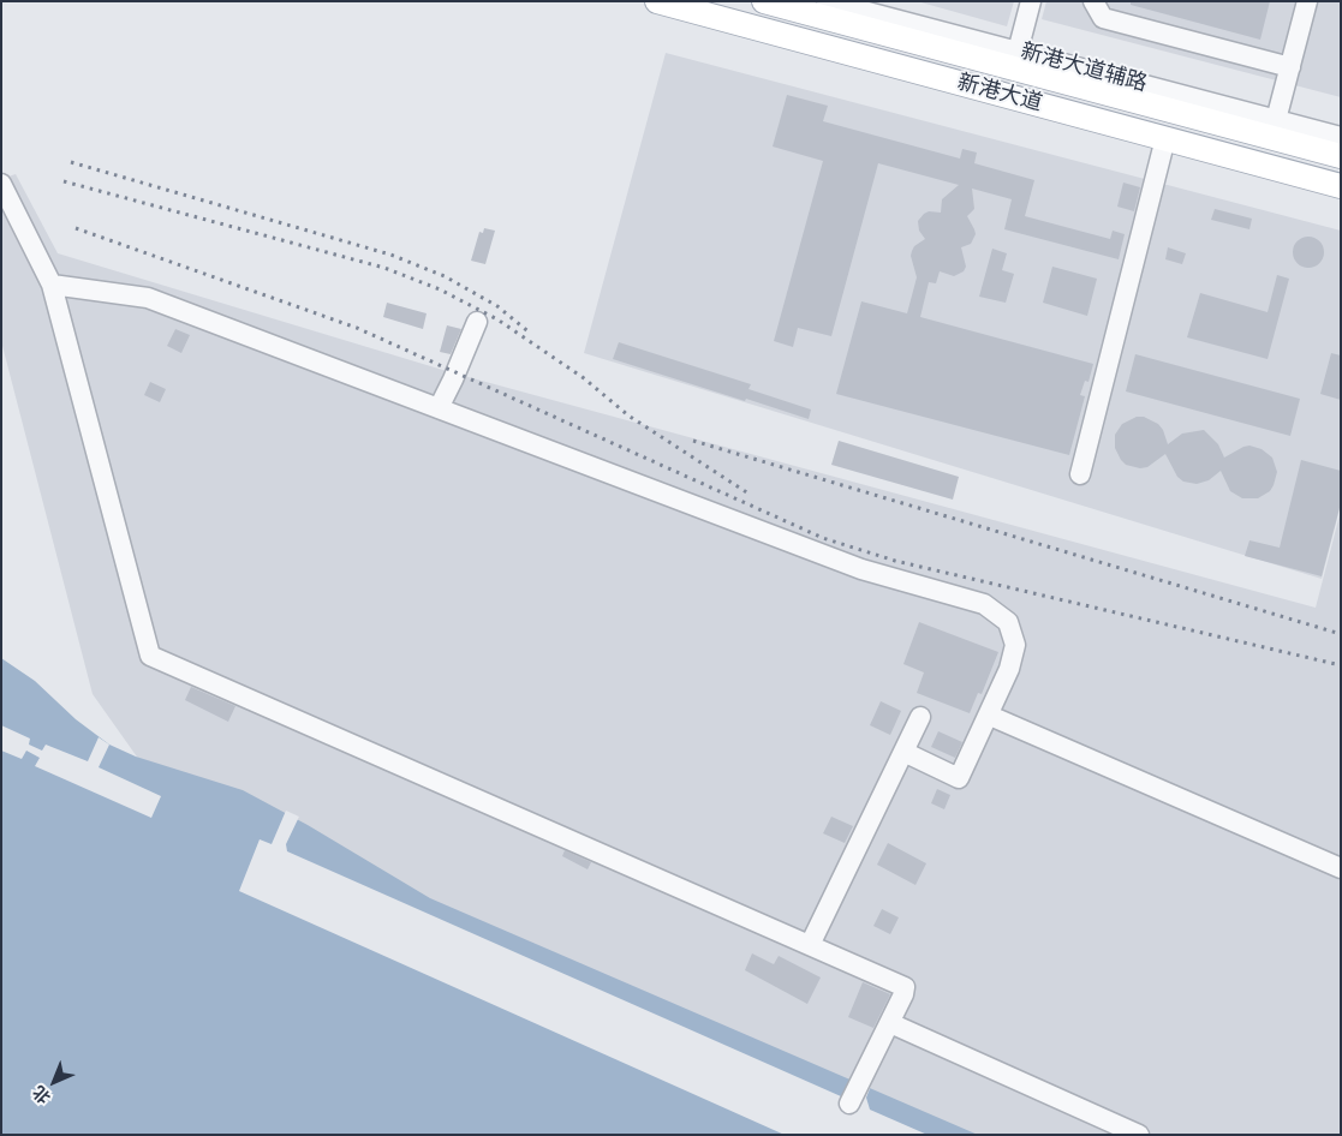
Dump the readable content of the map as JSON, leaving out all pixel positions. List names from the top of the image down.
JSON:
{
  "streets": {
    "main road": ["新港大道"],
    "street": ["新港大道辅路"]
  },
  "crossings": [
    ["新港大道辅路", "新港大道"]
  ],
  "north": "bottom left"
}
